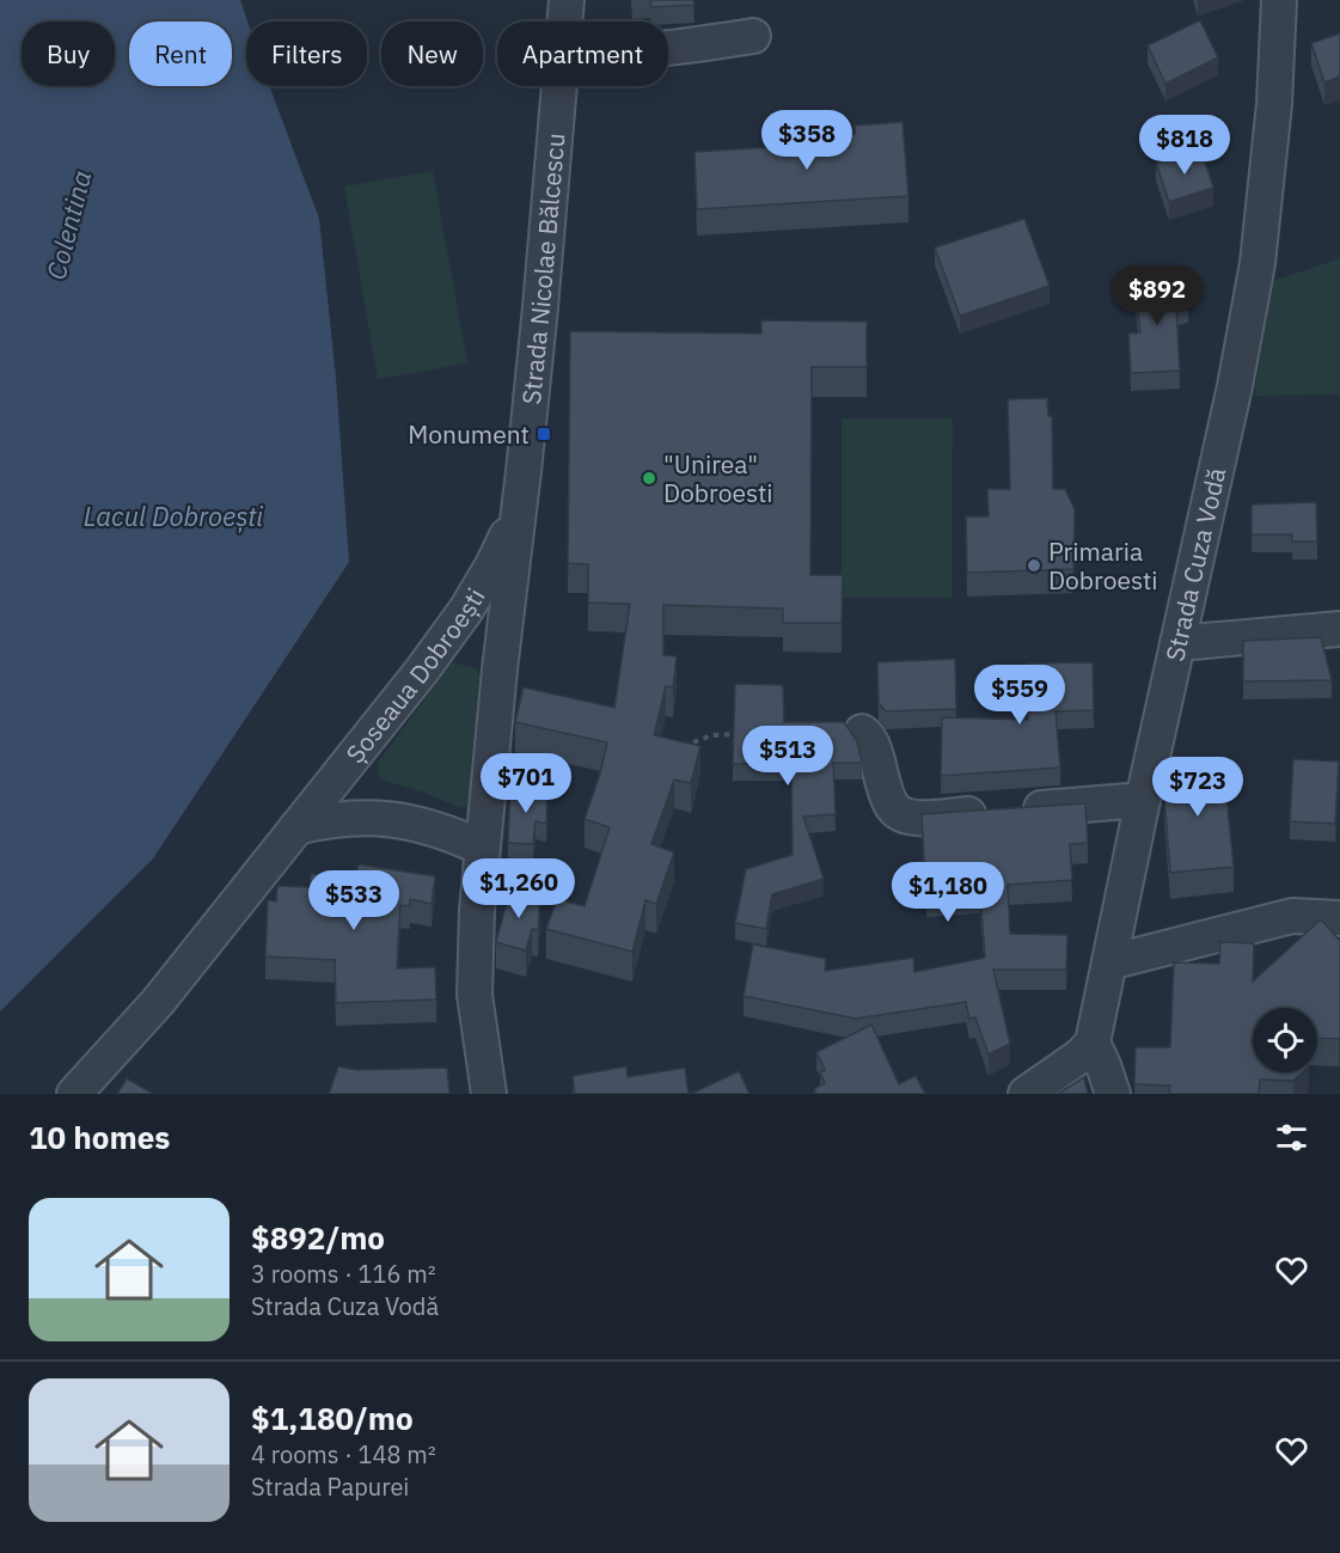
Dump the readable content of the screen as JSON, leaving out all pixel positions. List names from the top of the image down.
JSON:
{
  "streets": {
    "street": ["Strada Nicolae Bălcescu", "Strada Cuza Vodă", "Șoseaua Dobroești"]
  },
  "crossings": [
    ["Strada Nicolae Bălcescu", "Șoseaua Dobroești"]
  ],
  "water": ["Colentina", "Lacul Dobroești"],
  "places": {
    "transit": ["Monument"],
    "other": ["\"Unirea\" Dobroesti", "Primaria Dobroesti"]
  },
  "page": {
    "chip": [
      "Buy",
      "Rent",
      "Filters",
      "New",
      "Apartment"
    ],
    "price": [
      "$358",
      "$818",
      "$892",
      "$559",
      "$513",
      "$701",
      "$723",
      "$1,260",
      "$1,180",
      "$533"
    ],
    "heading": "10 homes",
    "list": [
      {
        "name": "$892/mo",
        "note": "3 rooms · 116 m² · Strada Cuza Vodă"
      },
      {
        "name": "$1,180/mo",
        "note": "4 rooms · 148 m² · Strada Papurei"
      }
    ]
  }
}
